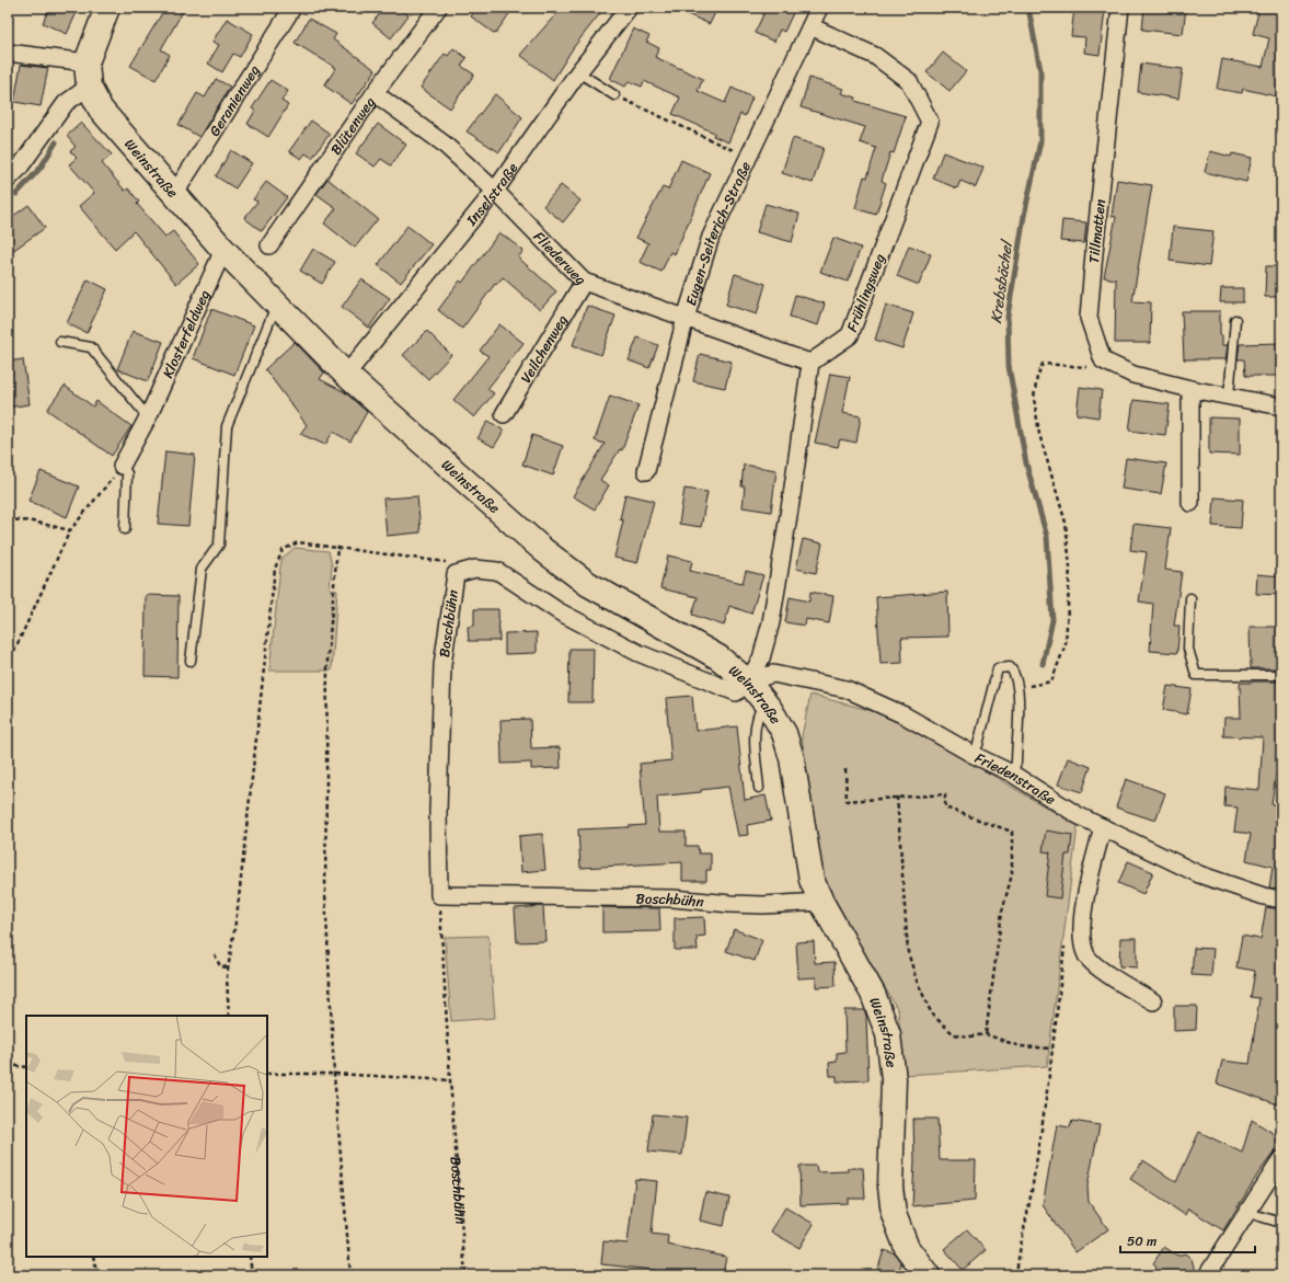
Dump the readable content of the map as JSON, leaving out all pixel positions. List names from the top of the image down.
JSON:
{
  "streets": {
    "main road": ["Weinstraße"],
    "street": [
      "Geranienweg",
      "Blütenweg",
      "Inselstraße",
      "Tillmatten",
      "Eugen-Seiterich-Straße",
      "Fliederweg",
      "Frühlingsweg",
      "Klosterfeldweg",
      "Veilchenweg",
      "Boschbühn",
      "Friedenstraße"
    ]
  },
  "crossings": [
    ["Geranienweg", "Weinstraße"],
    ["Blütenweg", "Fliederweg"],
    ["Weinstraße", "Inselstraße"],
    ["Weinstraße", "Klosterfeldweg"],
    ["Weinstraße", "Boschbühn"],
    ["Weinstraße", "Friedenstraße"],
    ["Inselstraße", "Fliederweg"],
    ["Eugen-Seiterich-Straße", "Fliederweg"],
    ["Eugen-Seiterich-Straße", "Frühlingsweg"],
    ["Fliederweg", "Frühlingsweg"],
    ["Fliederweg", "Veilchenweg"],
    ["Boschbühn", "Friedenstraße"]
  ],
  "water": ["Krebsbächel"],
  "scale_bar": "50 m"
}
